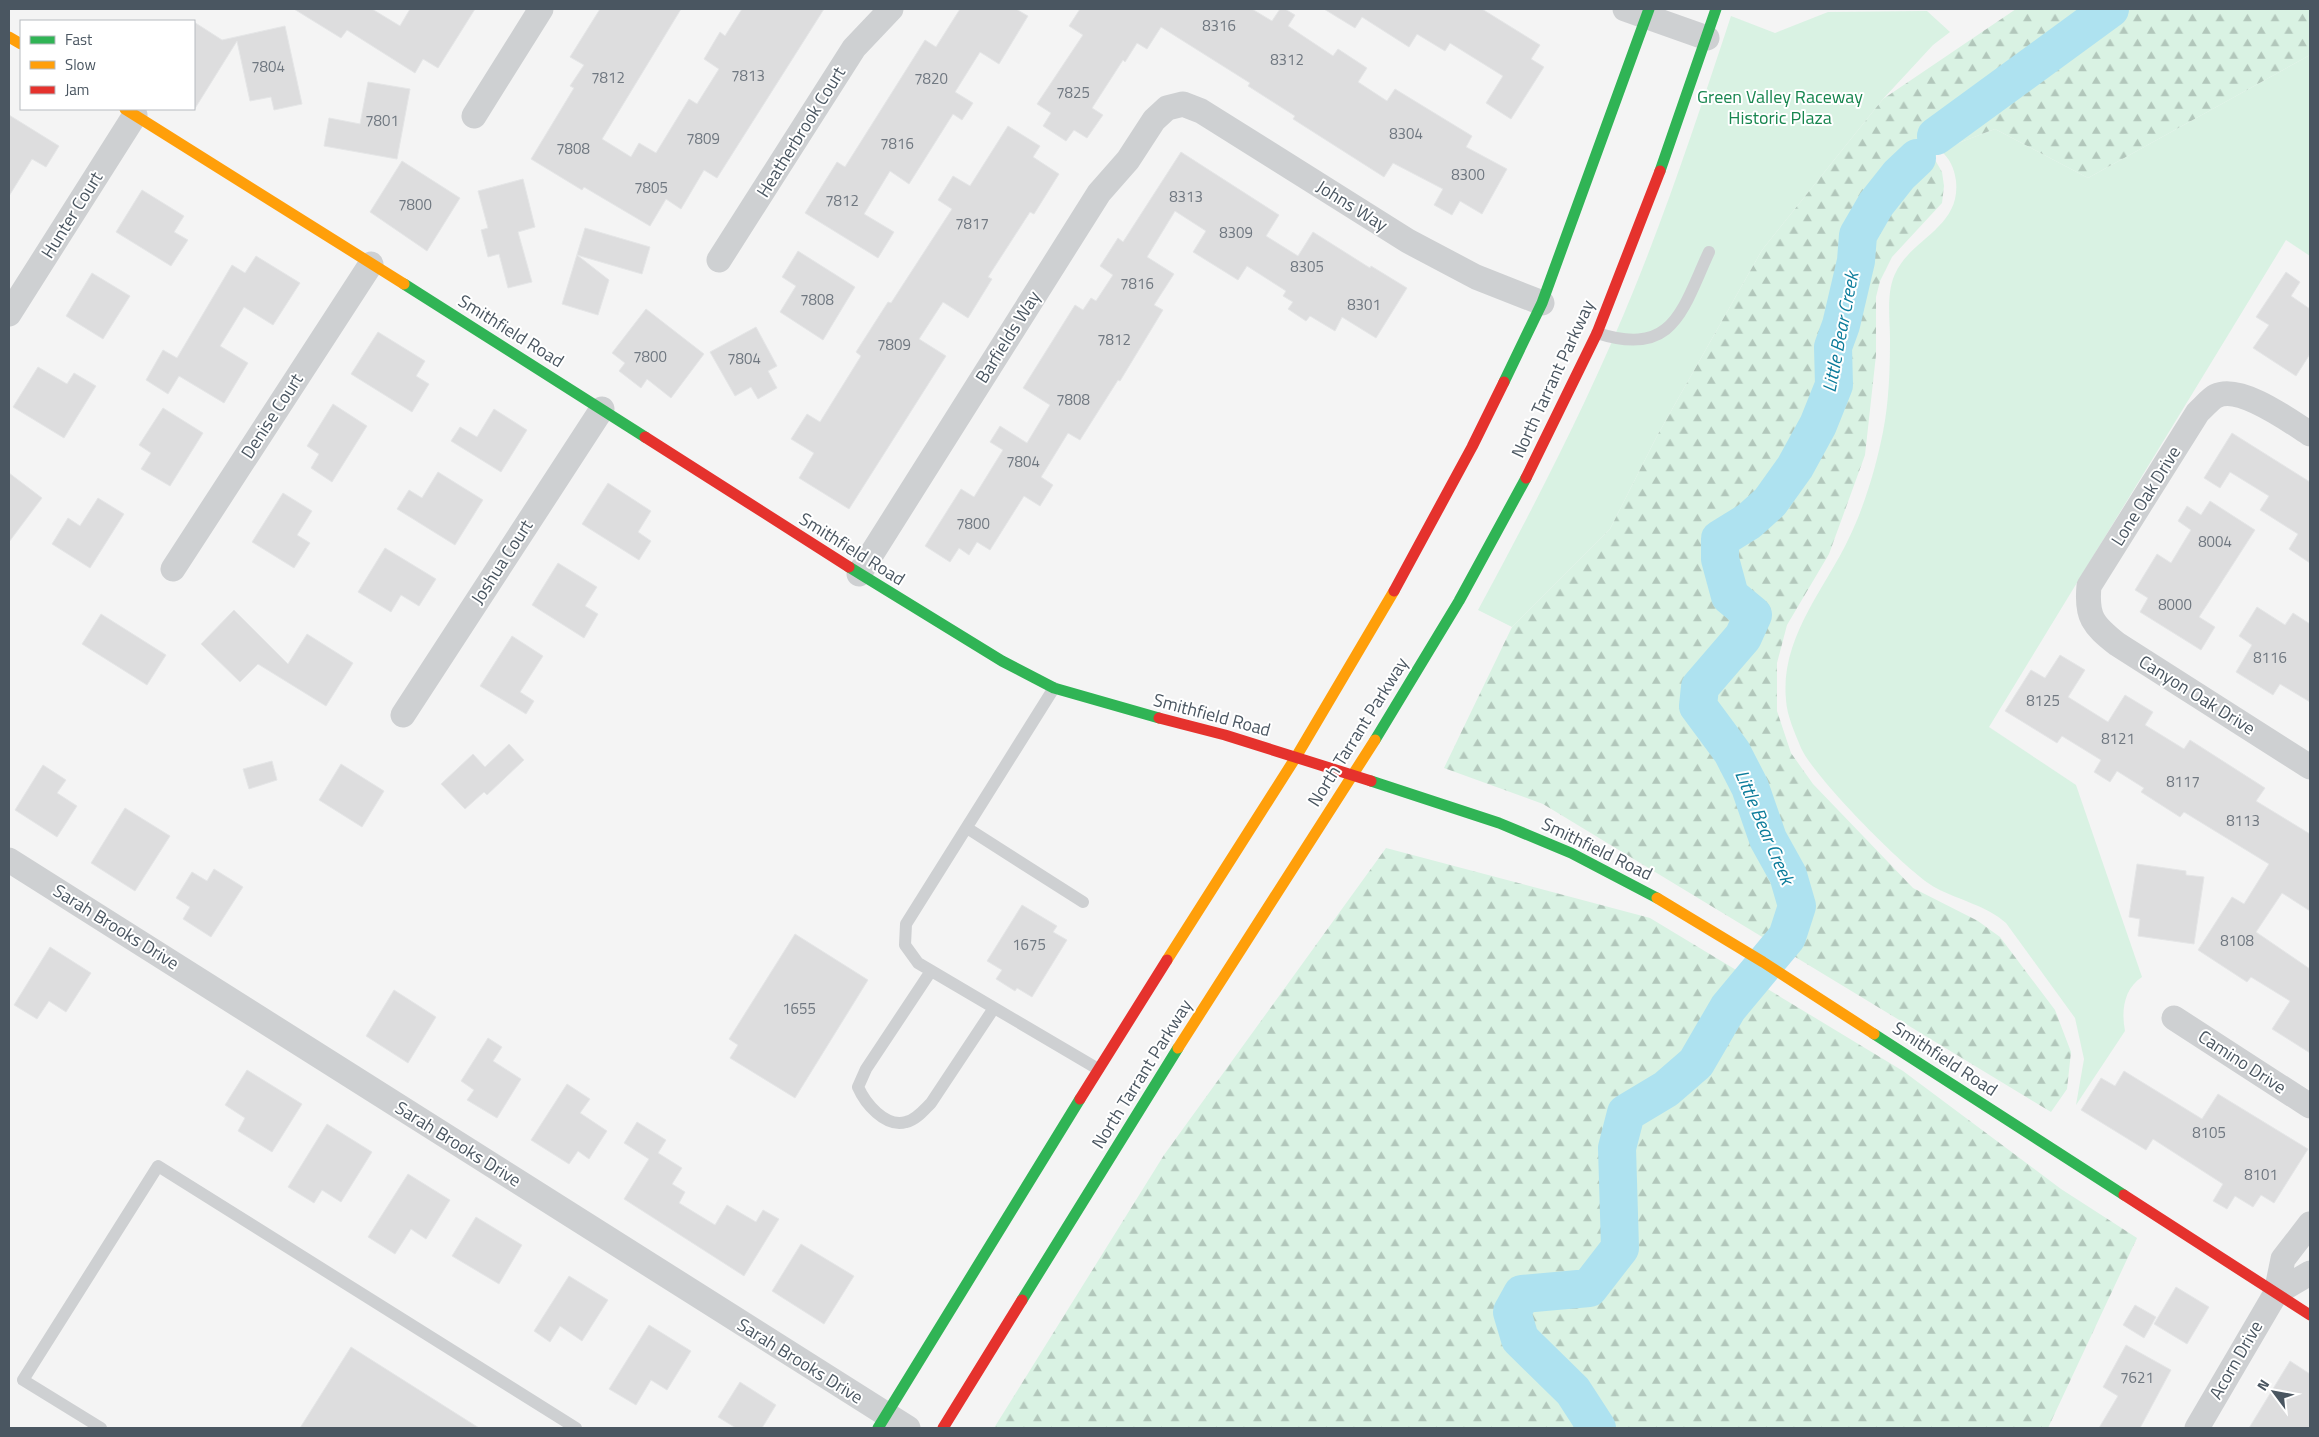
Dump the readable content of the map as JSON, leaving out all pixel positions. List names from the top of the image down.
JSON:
{
  "streets": {
    "main road": ["Smithfield Road", "North Tarrant Parkway"],
    "street": [
      "Heatherbrook Court",
      "Johns Way",
      "Hunter Court",
      "Barfields Way",
      "Denise Court",
      "Lone Oak Drive",
      "Joshua Court",
      "Canyon Oak Drive",
      "Sarah Brooks Drive",
      "Camino Drive",
      "Acorn Drive"
    ]
  },
  "crossings": [
    ["Johns Way", "Barfields Way"],
    ["Hunter Court", "Smithfield Road"],
    ["Smithfield Road", "Barfields Way"],
    ["Smithfield Road", "North Tarrant Parkway"],
    ["Smithfield Road", "Denise Court"],
    ["Smithfield Road", "Joshua Court"],
    ["Smithfield Road", "Acorn Drive"],
    ["Lone Oak Drive", "Canyon Oak Drive"]
  ],
  "water": ["Little Bear Creek"],
  "parks": ["Green Valley Raceway Historic Plaza"],
  "house_numbers": [
    "8316",
    "8312",
    "7804",
    "7813",
    "7812",
    "7820",
    "7825",
    "7801",
    "8304",
    "7809",
    "7816",
    "7808",
    "8300",
    "7805",
    "8313",
    "7812",
    "7800",
    "7817",
    "8309",
    "8305",
    "7816",
    "7808",
    "8301",
    "7812",
    "7809",
    "7800",
    "7804",
    "7808",
    "7804",
    "7800",
    "8004",
    "8000",
    "8116",
    "8125",
    "8121",
    "8117",
    "8113",
    "8108",
    "1675",
    "1655",
    "8105",
    "8101",
    "7621"
  ],
  "legend": ["Fast", "Slow", "Jam"],
  "north": "top left"
}
